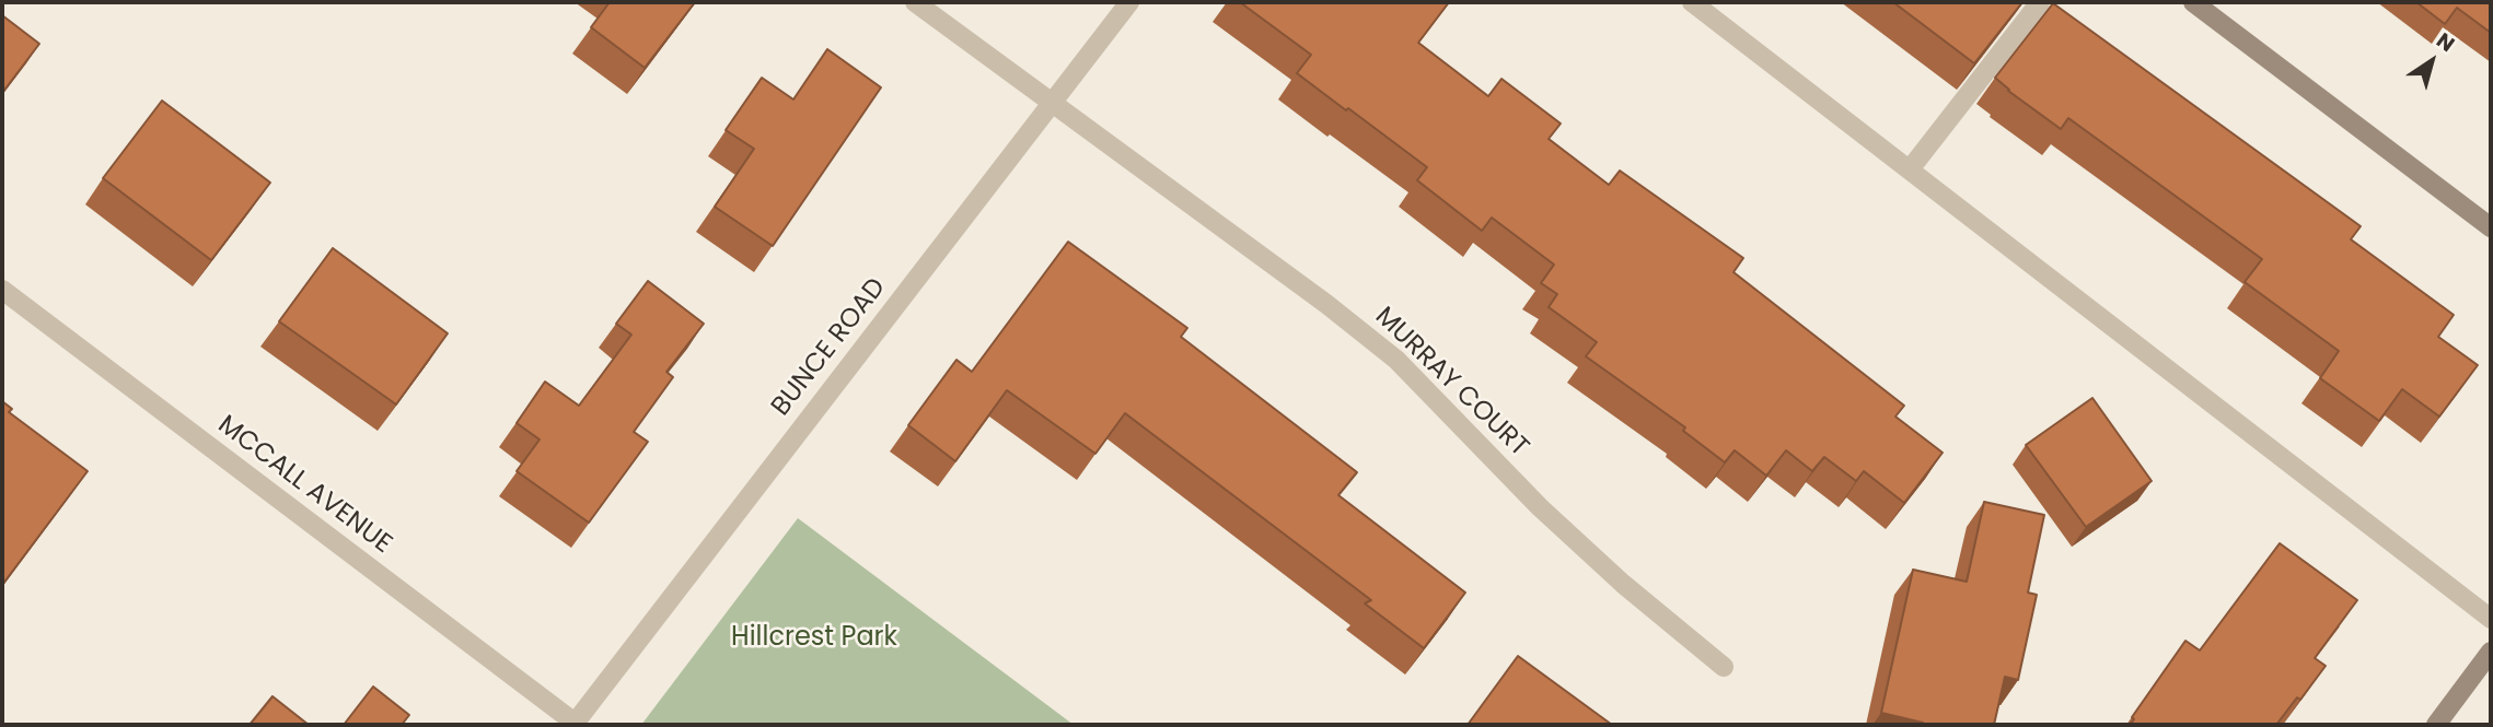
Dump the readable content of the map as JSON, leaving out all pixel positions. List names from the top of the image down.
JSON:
{
  "streets": {
    "street": ["BUNCE ROAD", "MURRAY COURT", "MCCALL AVENUE"]
  },
  "crossings": [
    ["BUNCE ROAD", "MURRAY COURT"],
    ["BUNCE ROAD", "MCCALL AVENUE"]
  ],
  "parks": ["Hillcrest Park"],
  "north": "top right"
}
